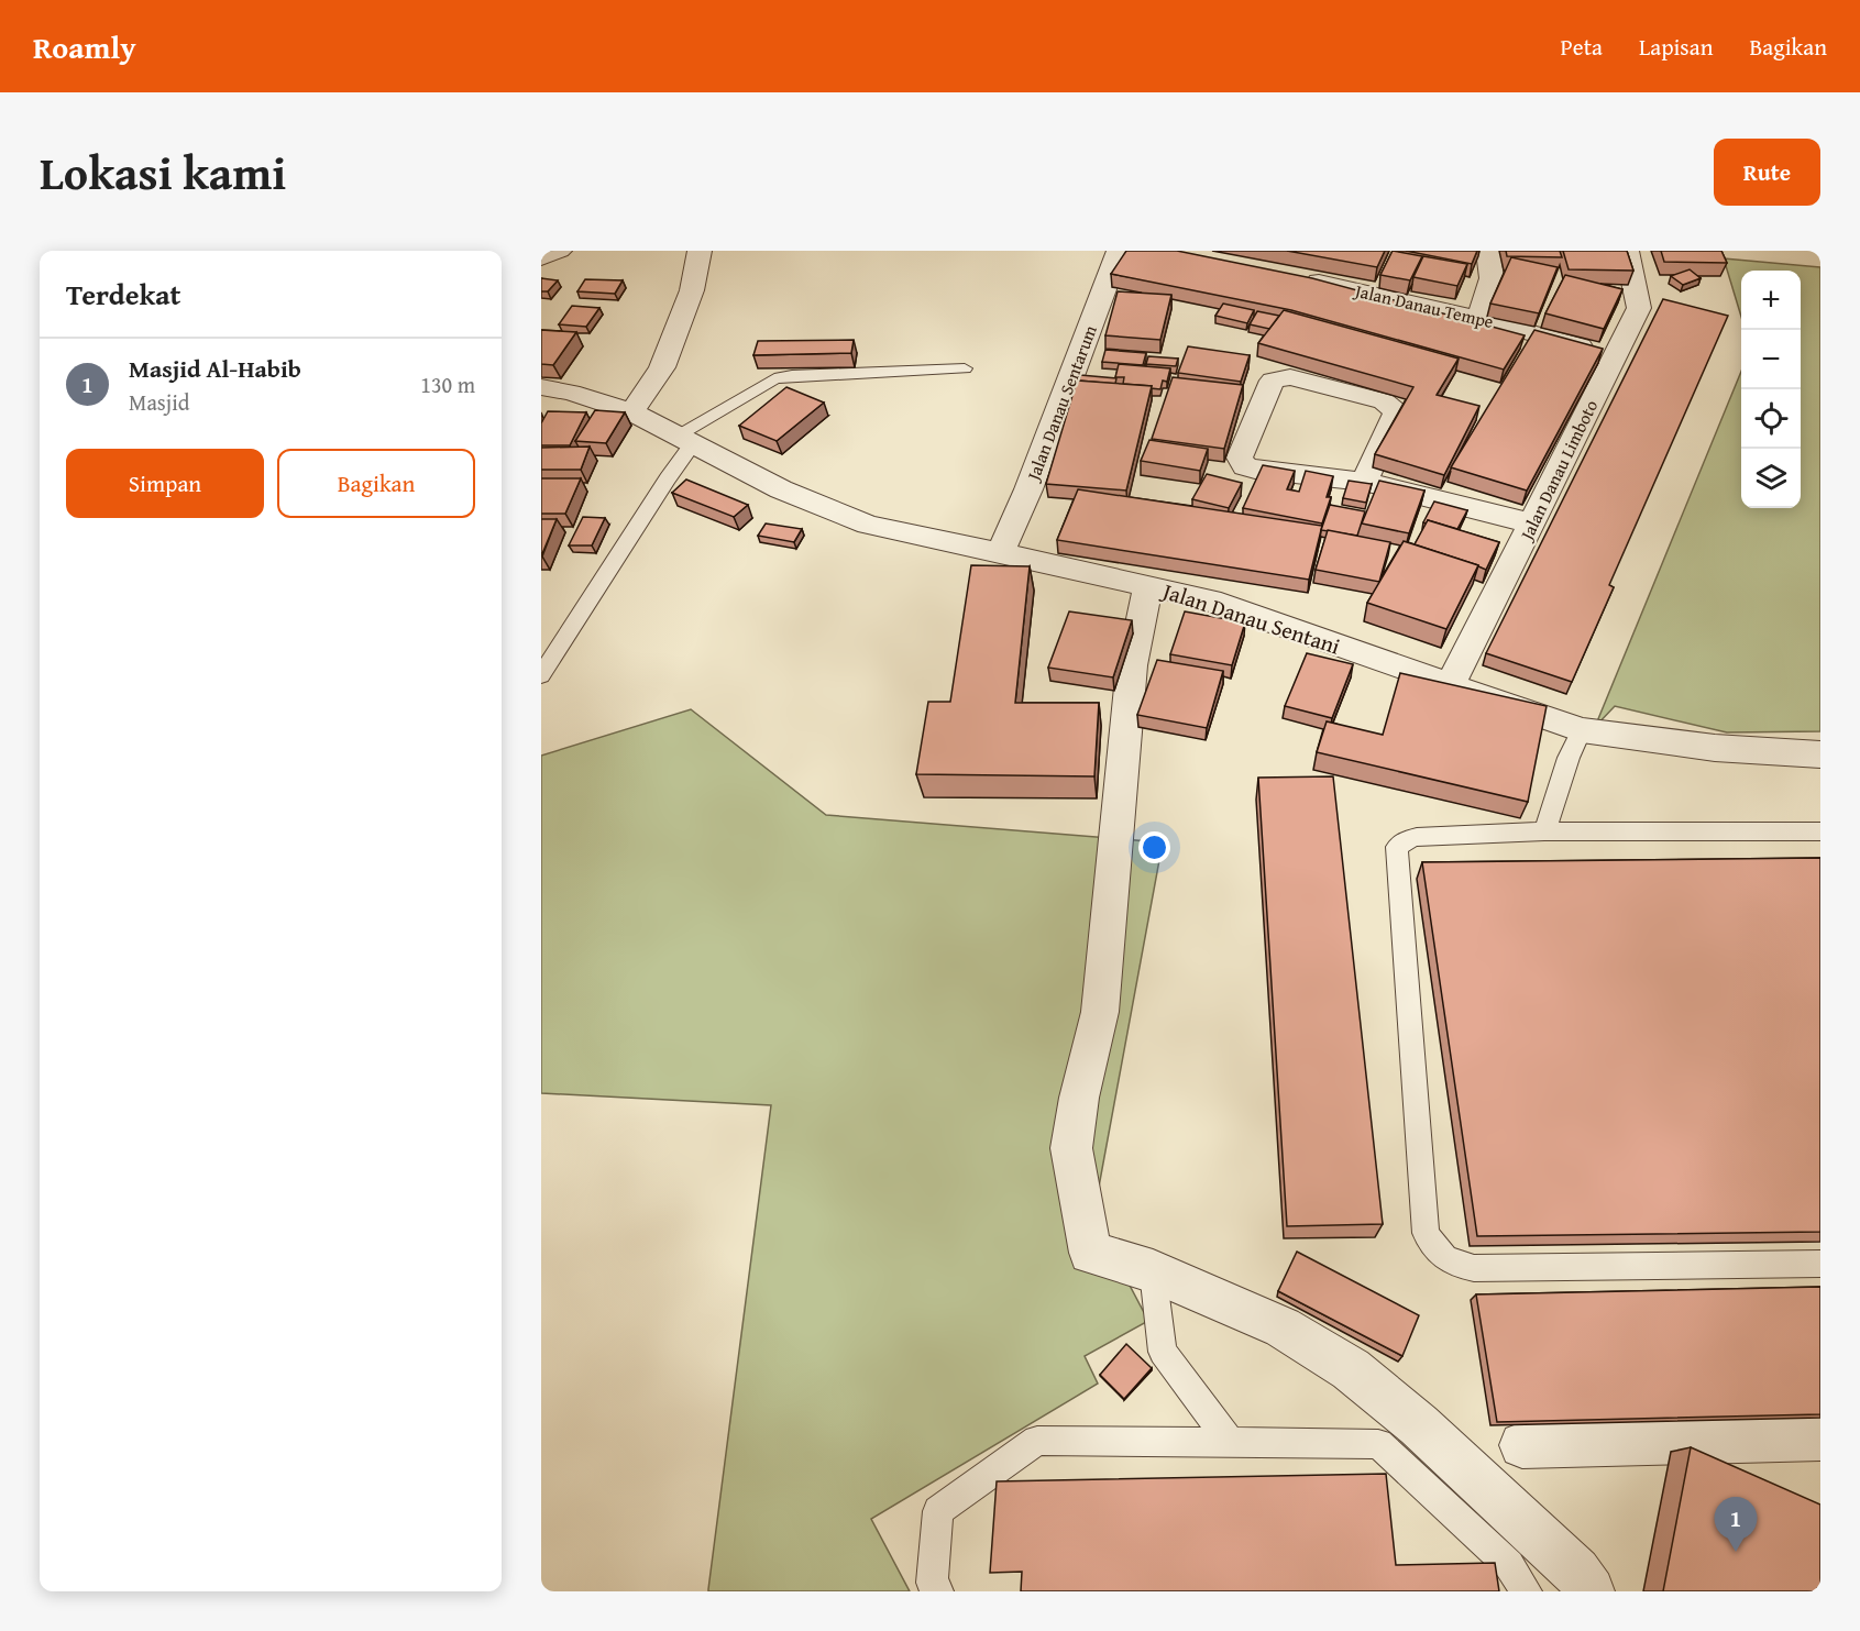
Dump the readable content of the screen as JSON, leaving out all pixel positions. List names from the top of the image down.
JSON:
{
  "streets": {
    "street": [
      "Jalan Danau Tempe",
      "Jalan Danau Sentarum",
      "Jalan Danau Limboto",
      "Jalan Danau Sentani"
    ]
  },
  "crossings": [
    ["Jalan Danau Tempe", "Jalan Danau Limboto"],
    ["Jalan Danau Sentarum", "Jalan Danau Sentani"],
    ["Jalan Danau Limboto", "Jalan Danau Sentani"]
  ],
  "page": {
    "header": "Roamly",
    "nav": ["Peta", "Lapisan", "Bagikan"],
    "title": "Lokasi kami",
    "buttons": [
      "Rute",
      ["Simpan", "Bagikan"]
    ],
    "heading": "Terdekat",
    "map_buttons": ["+", "−"],
    "list": [
      {
        "mark": "1",
        "name": "Masjid Al-Habib",
        "note": "Masjid",
        "value": "130 m"
      }
    ],
    "pins": "1"
  }
}
